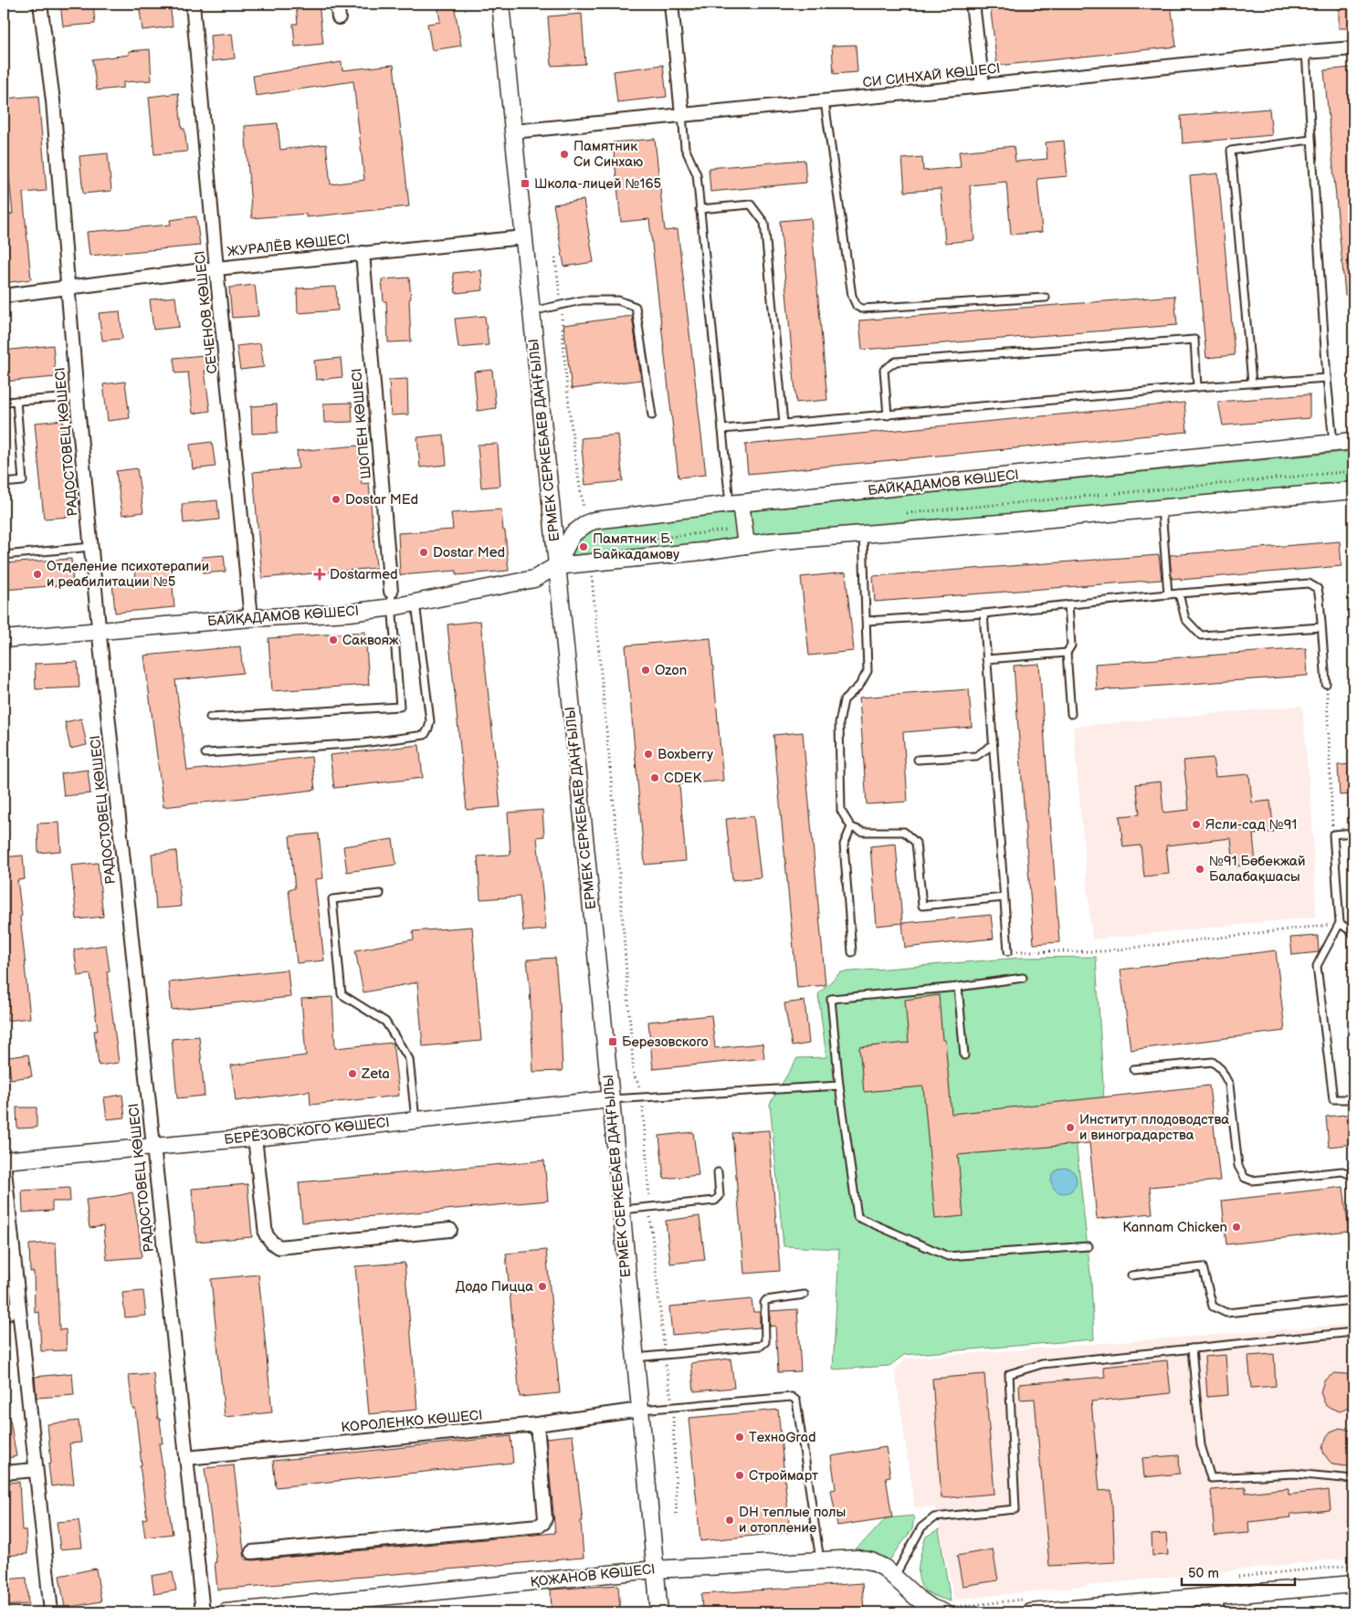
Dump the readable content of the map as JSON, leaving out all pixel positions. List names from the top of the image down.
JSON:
{
  "streets": {
    "street": [
      "СИ СИНХАЙ КӨШЕСІ",
      "ЖУРАЛЁВ КӨШЕСІ",
      "СЕЧЕНОВ КӨШЕСІ",
      "ШОПЕН КӨШЕСІ",
      "ЕРМЕК СЕРКЕБАЕВ ДАҢҒЫЛЫ",
      "РАДОСТОВЕЦ КӨШЕСІ",
      "БАЙҚАДАМОВ КӨШЕСІ",
      "БЕРЁЗОВСКОГО КӨШЕСІ",
      "КОРОЛЕНКО КӨШЕСІ",
      "ҚОЖАНОВ КӨШЕСІ"
    ]
  },
  "crossings": [
    ["СИ СИНХАЙ КӨШЕСІ", "ЕРМЕК СЕРКЕБАЕВ ДАҢҒЫЛЫ"],
    ["ЖУРАЛЁВ КӨШЕСІ", "СЕЧЕНОВ КӨШЕСІ"],
    ["ЖУРАЛЁВ КӨШЕСІ", "ШОПЕН КӨШЕСІ"],
    ["ЖУРАЛЁВ КӨШЕСІ", "ЕРМЕК СЕРКЕБАЕВ ДАҢҒЫЛЫ"],
    ["ЖУРАЛЁВ КӨШЕСІ", "РАДОСТОВЕЦ КӨШЕСІ"],
    ["СЕЧЕНОВ КӨШЕСІ", "БАЙҚАДАМОВ КӨШЕСІ"],
    ["ШОПЕН КӨШЕСІ", "БАЙҚАДАМОВ КӨШЕСІ"],
    ["ЕРМЕК СЕРКЕБАЕВ ДАҢҒЫЛЫ", "БАЙҚАДАМОВ КӨШЕСІ"],
    ["ЕРМЕК СЕРКЕБАЕВ ДАҢҒЫЛЫ", "БЕРЁЗОВСКОГО КӨШЕСІ"],
    ["ЕРМЕК СЕРКЕБАЕВ ДАҢҒЫЛЫ", "КОРОЛЕНКО КӨШЕСІ"],
    ["ЕРМЕК СЕРКЕБАЕВ ДАҢҒЫЛЫ", "ҚОЖАНОВ КӨШЕСІ"],
    ["РАДОСТОВЕЦ КӨШЕСІ", "БАЙҚАДАМОВ КӨШЕСІ"],
    ["РАДОСТОВЕЦ КӨШЕСІ", "БЕРЁЗОВСКОГО КӨШЕСІ"],
    ["РАДОСТОВЕЦ КӨШЕСІ", "КОРОЛЕНКО КӨШЕСІ"]
  ],
  "places": {
    "other": [
      "Памятник Си Синхаю",
      "Dostar MEd",
      "Памятник Б. Байкадамову",
      "Dostar Med",
      "Отделение психотерапии и реабилитации №5",
      "Саквояж",
      "Ozon",
      "Boxberry",
      "CDEK",
      "Ясли-сад №91",
      "№91 Бөбекжай Балабақшасы",
      "Zeta",
      "Институт плодоводства и виноградарства",
      "Kannam Chicken",
      "Додо Пицца",
      "ТехноGrad",
      "Строймарт",
      "DH теплые полы и отопление"
    ],
    "transit": ["Школа-лицей №165", "Березовского"],
    "health": ["Dostarmed"]
  },
  "scale_bar": "50 m"
}
